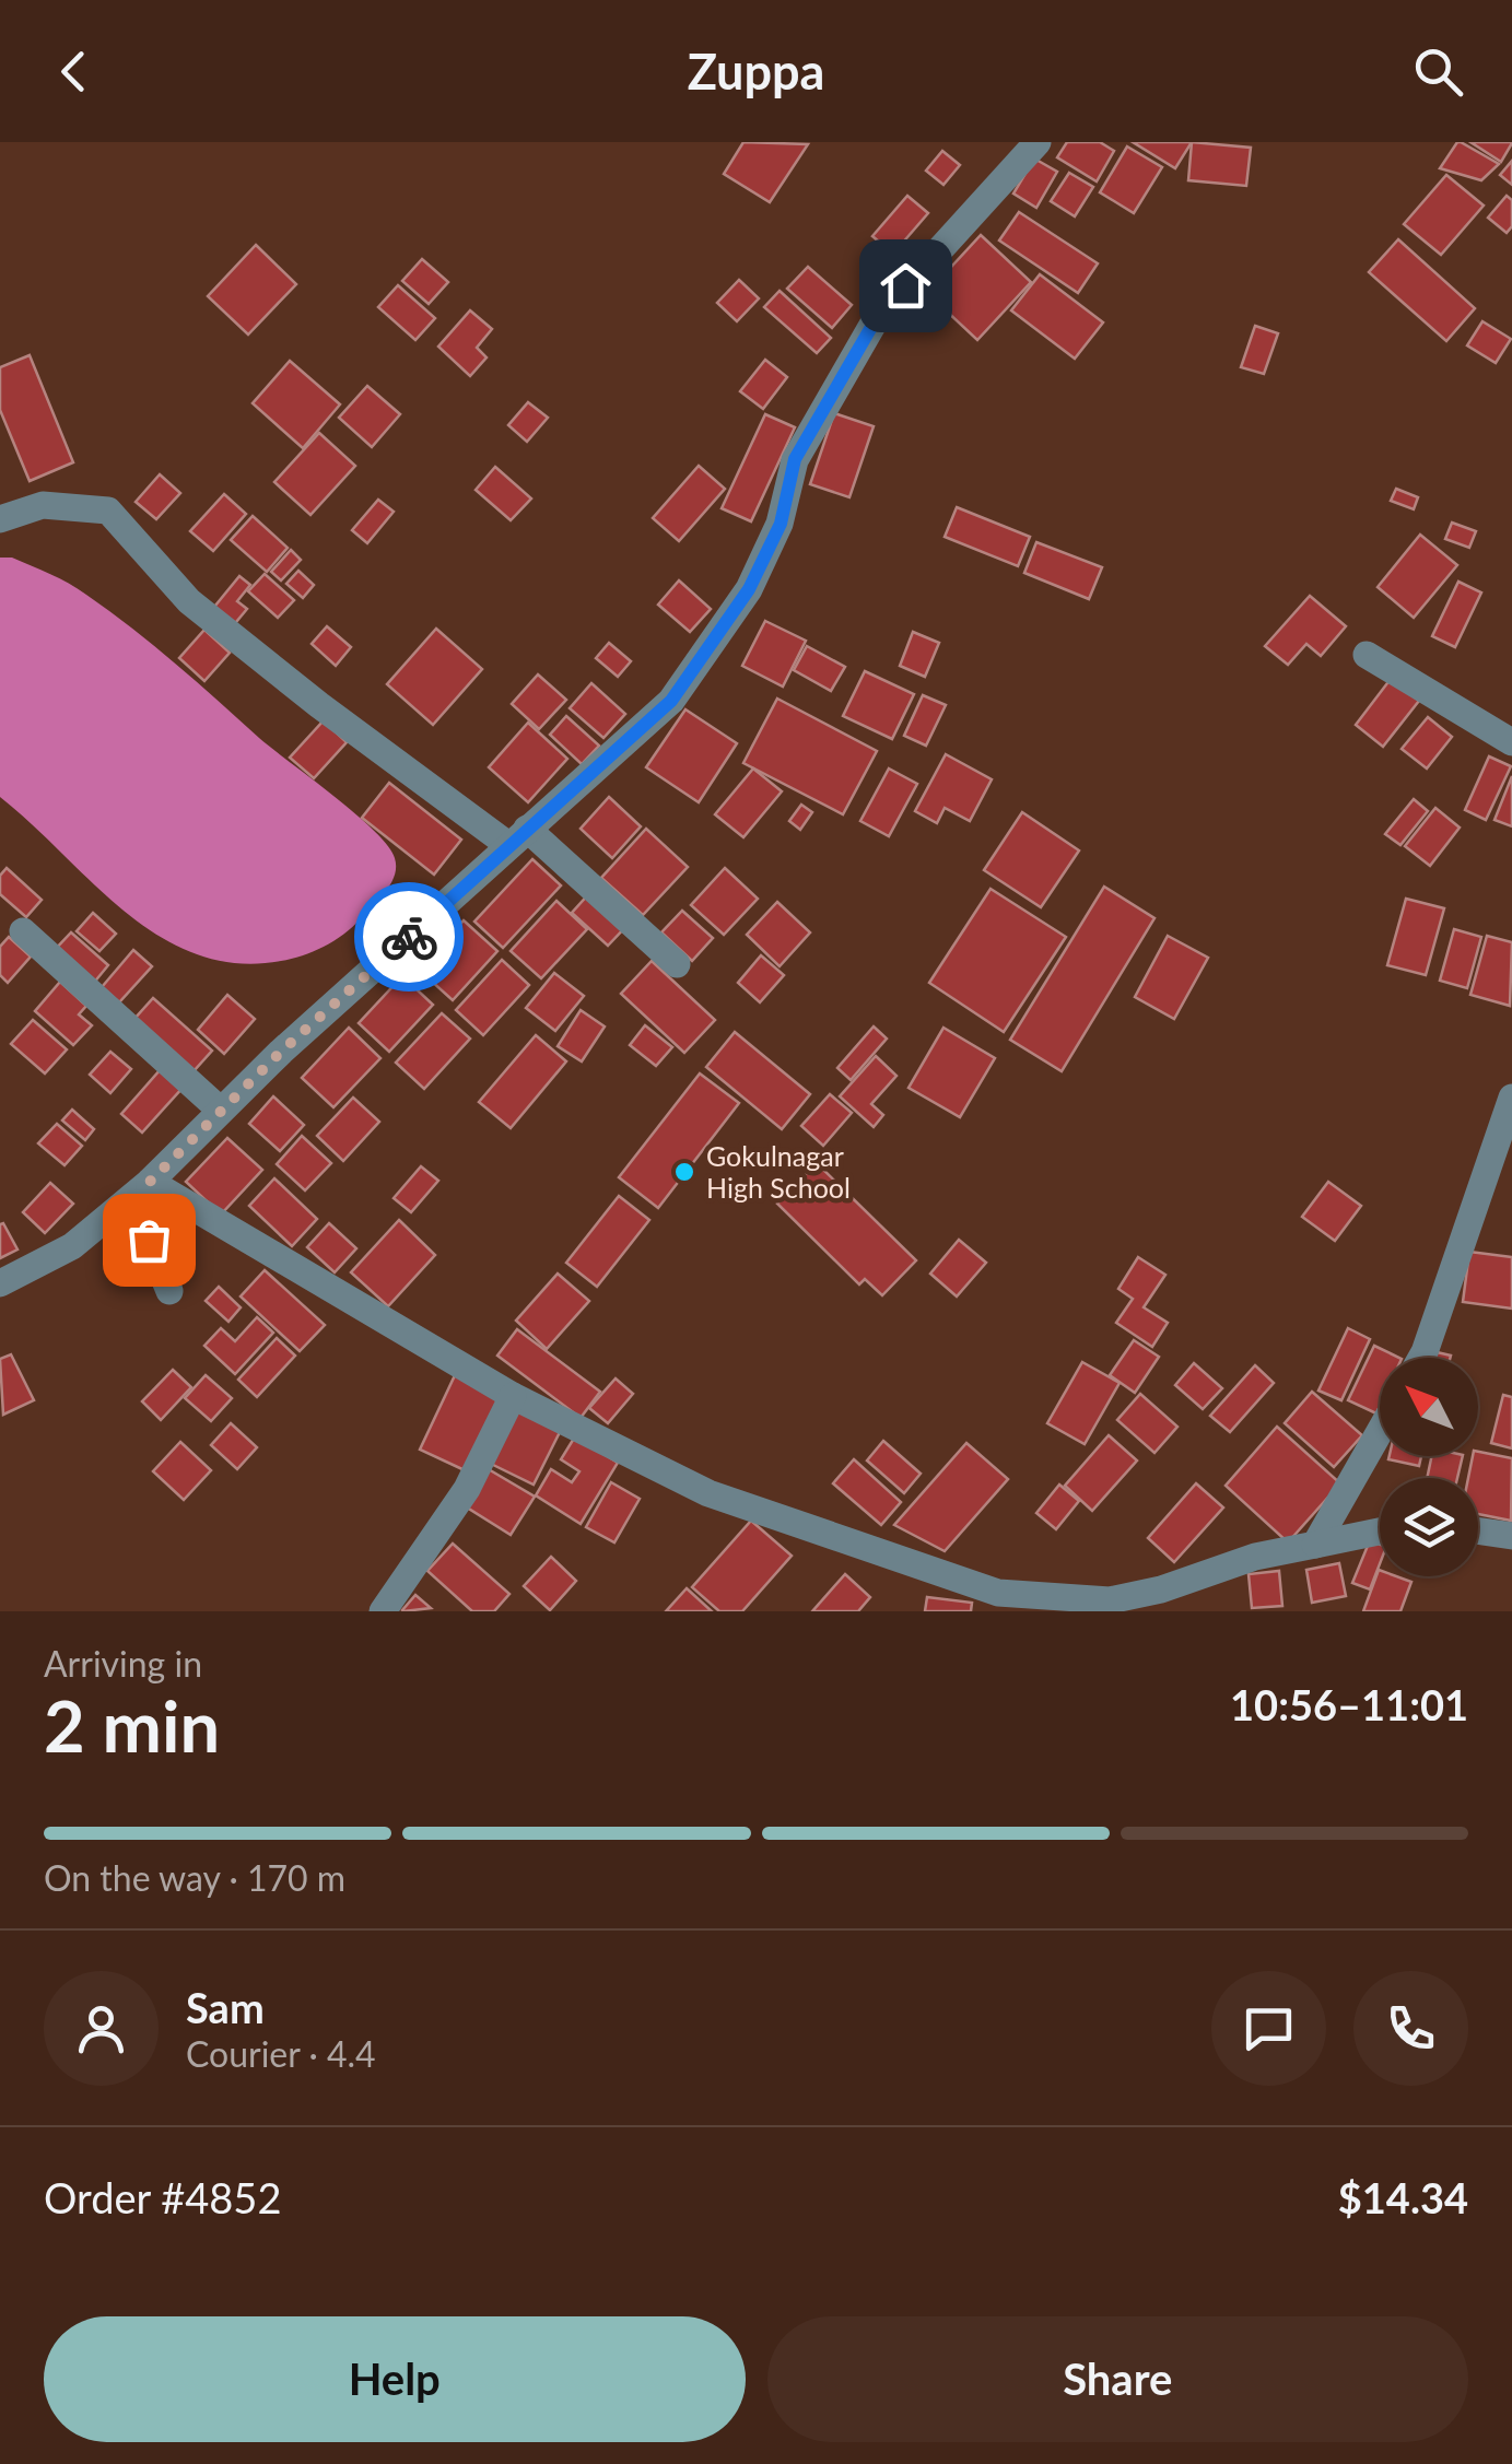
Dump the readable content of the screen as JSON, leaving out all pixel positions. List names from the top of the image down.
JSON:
{
  "places": ["Gokulnagar High School"],
  "north": "top left",
  "page": {
    "header": "Zuppa",
    "heading": ["2 min", "Arriving in", "10:56–11:01"],
    "panel": [
      "Sam",
      "Courier · 4.4",
      "Order #4852",
      "$14.34"
    ],
    "bar": "On the way · 170 m",
    "buttons": ["Help", "Share"]
  }
}
